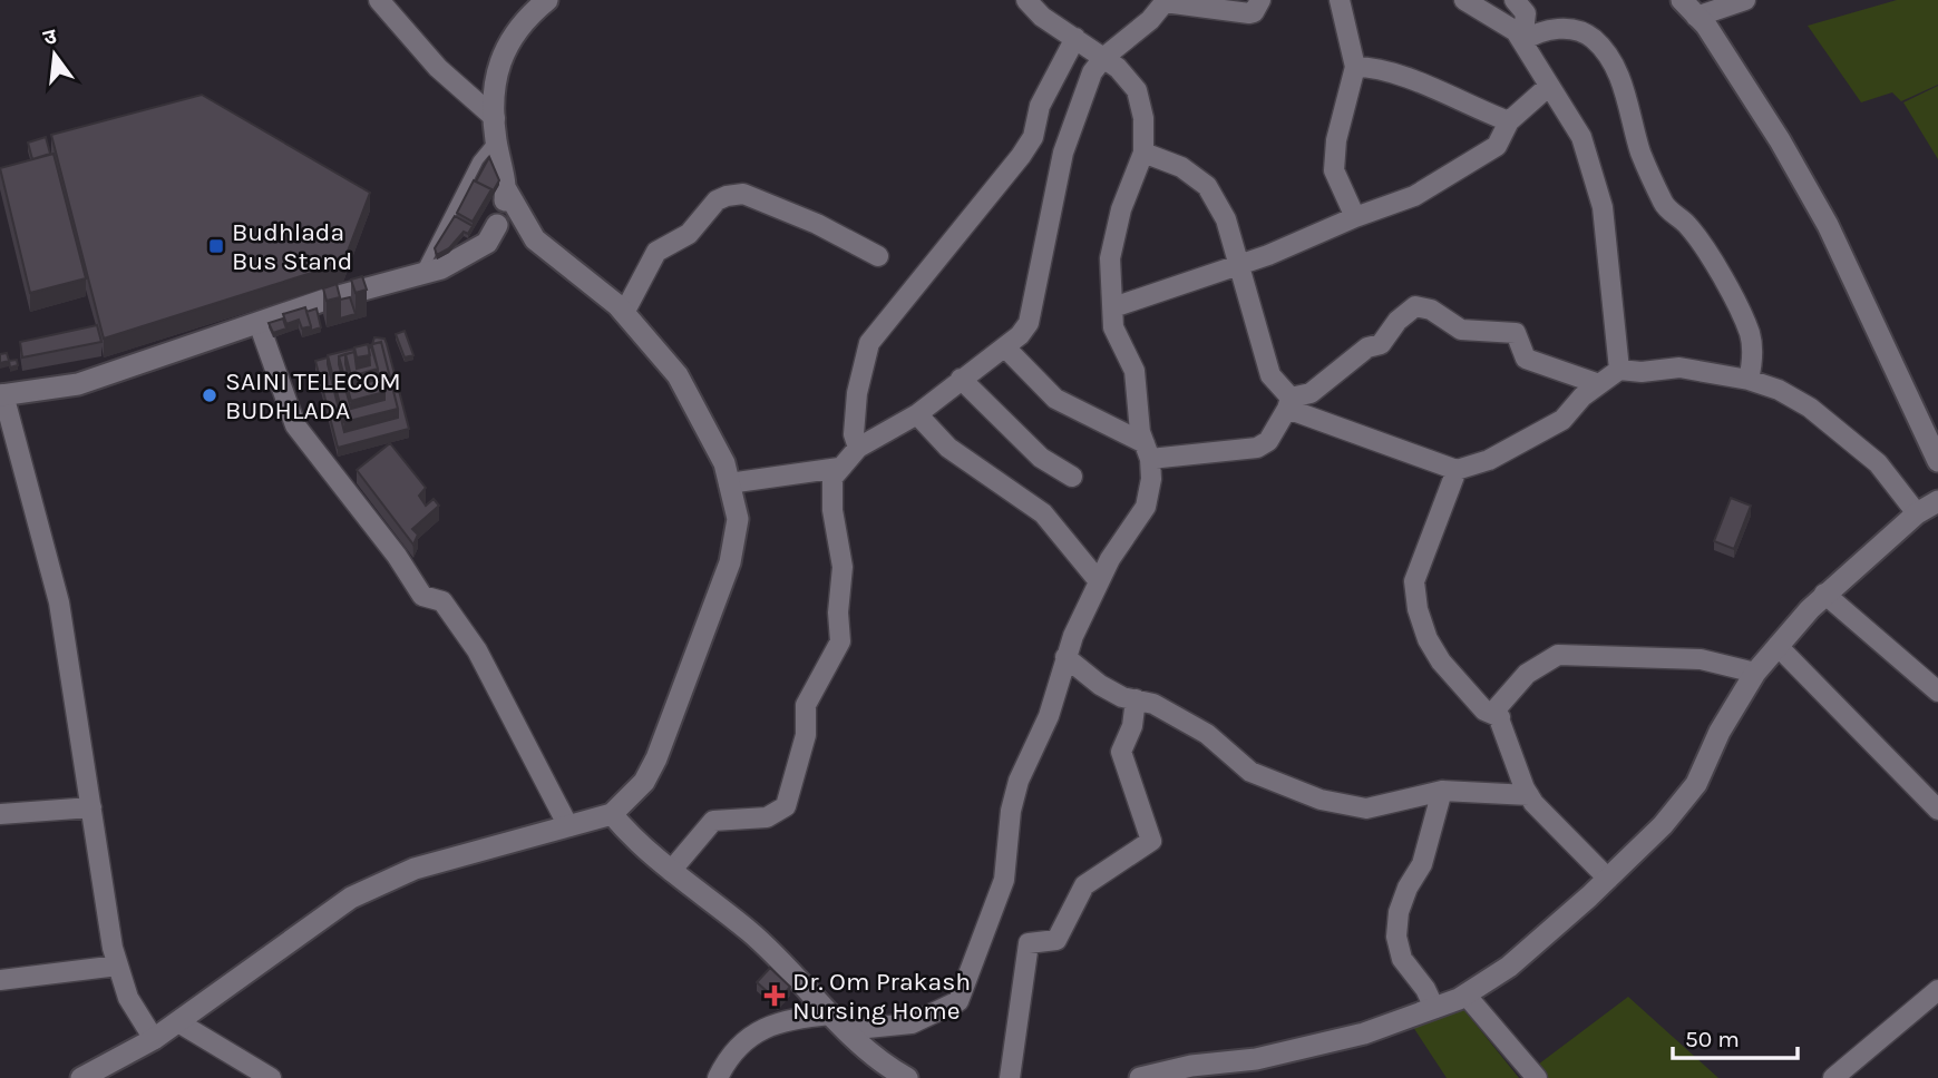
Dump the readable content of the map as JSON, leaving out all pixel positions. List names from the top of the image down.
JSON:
{
  "places": {
    "transit": ["Budhlada Bus Stand"],
    "other": ["SAINI TELECOM BUDHLADA"],
    "health": ["Dr. Om Prakash Nursing Home"]
  },
  "scale_bar": "50 m",
  "north": "top"
}
